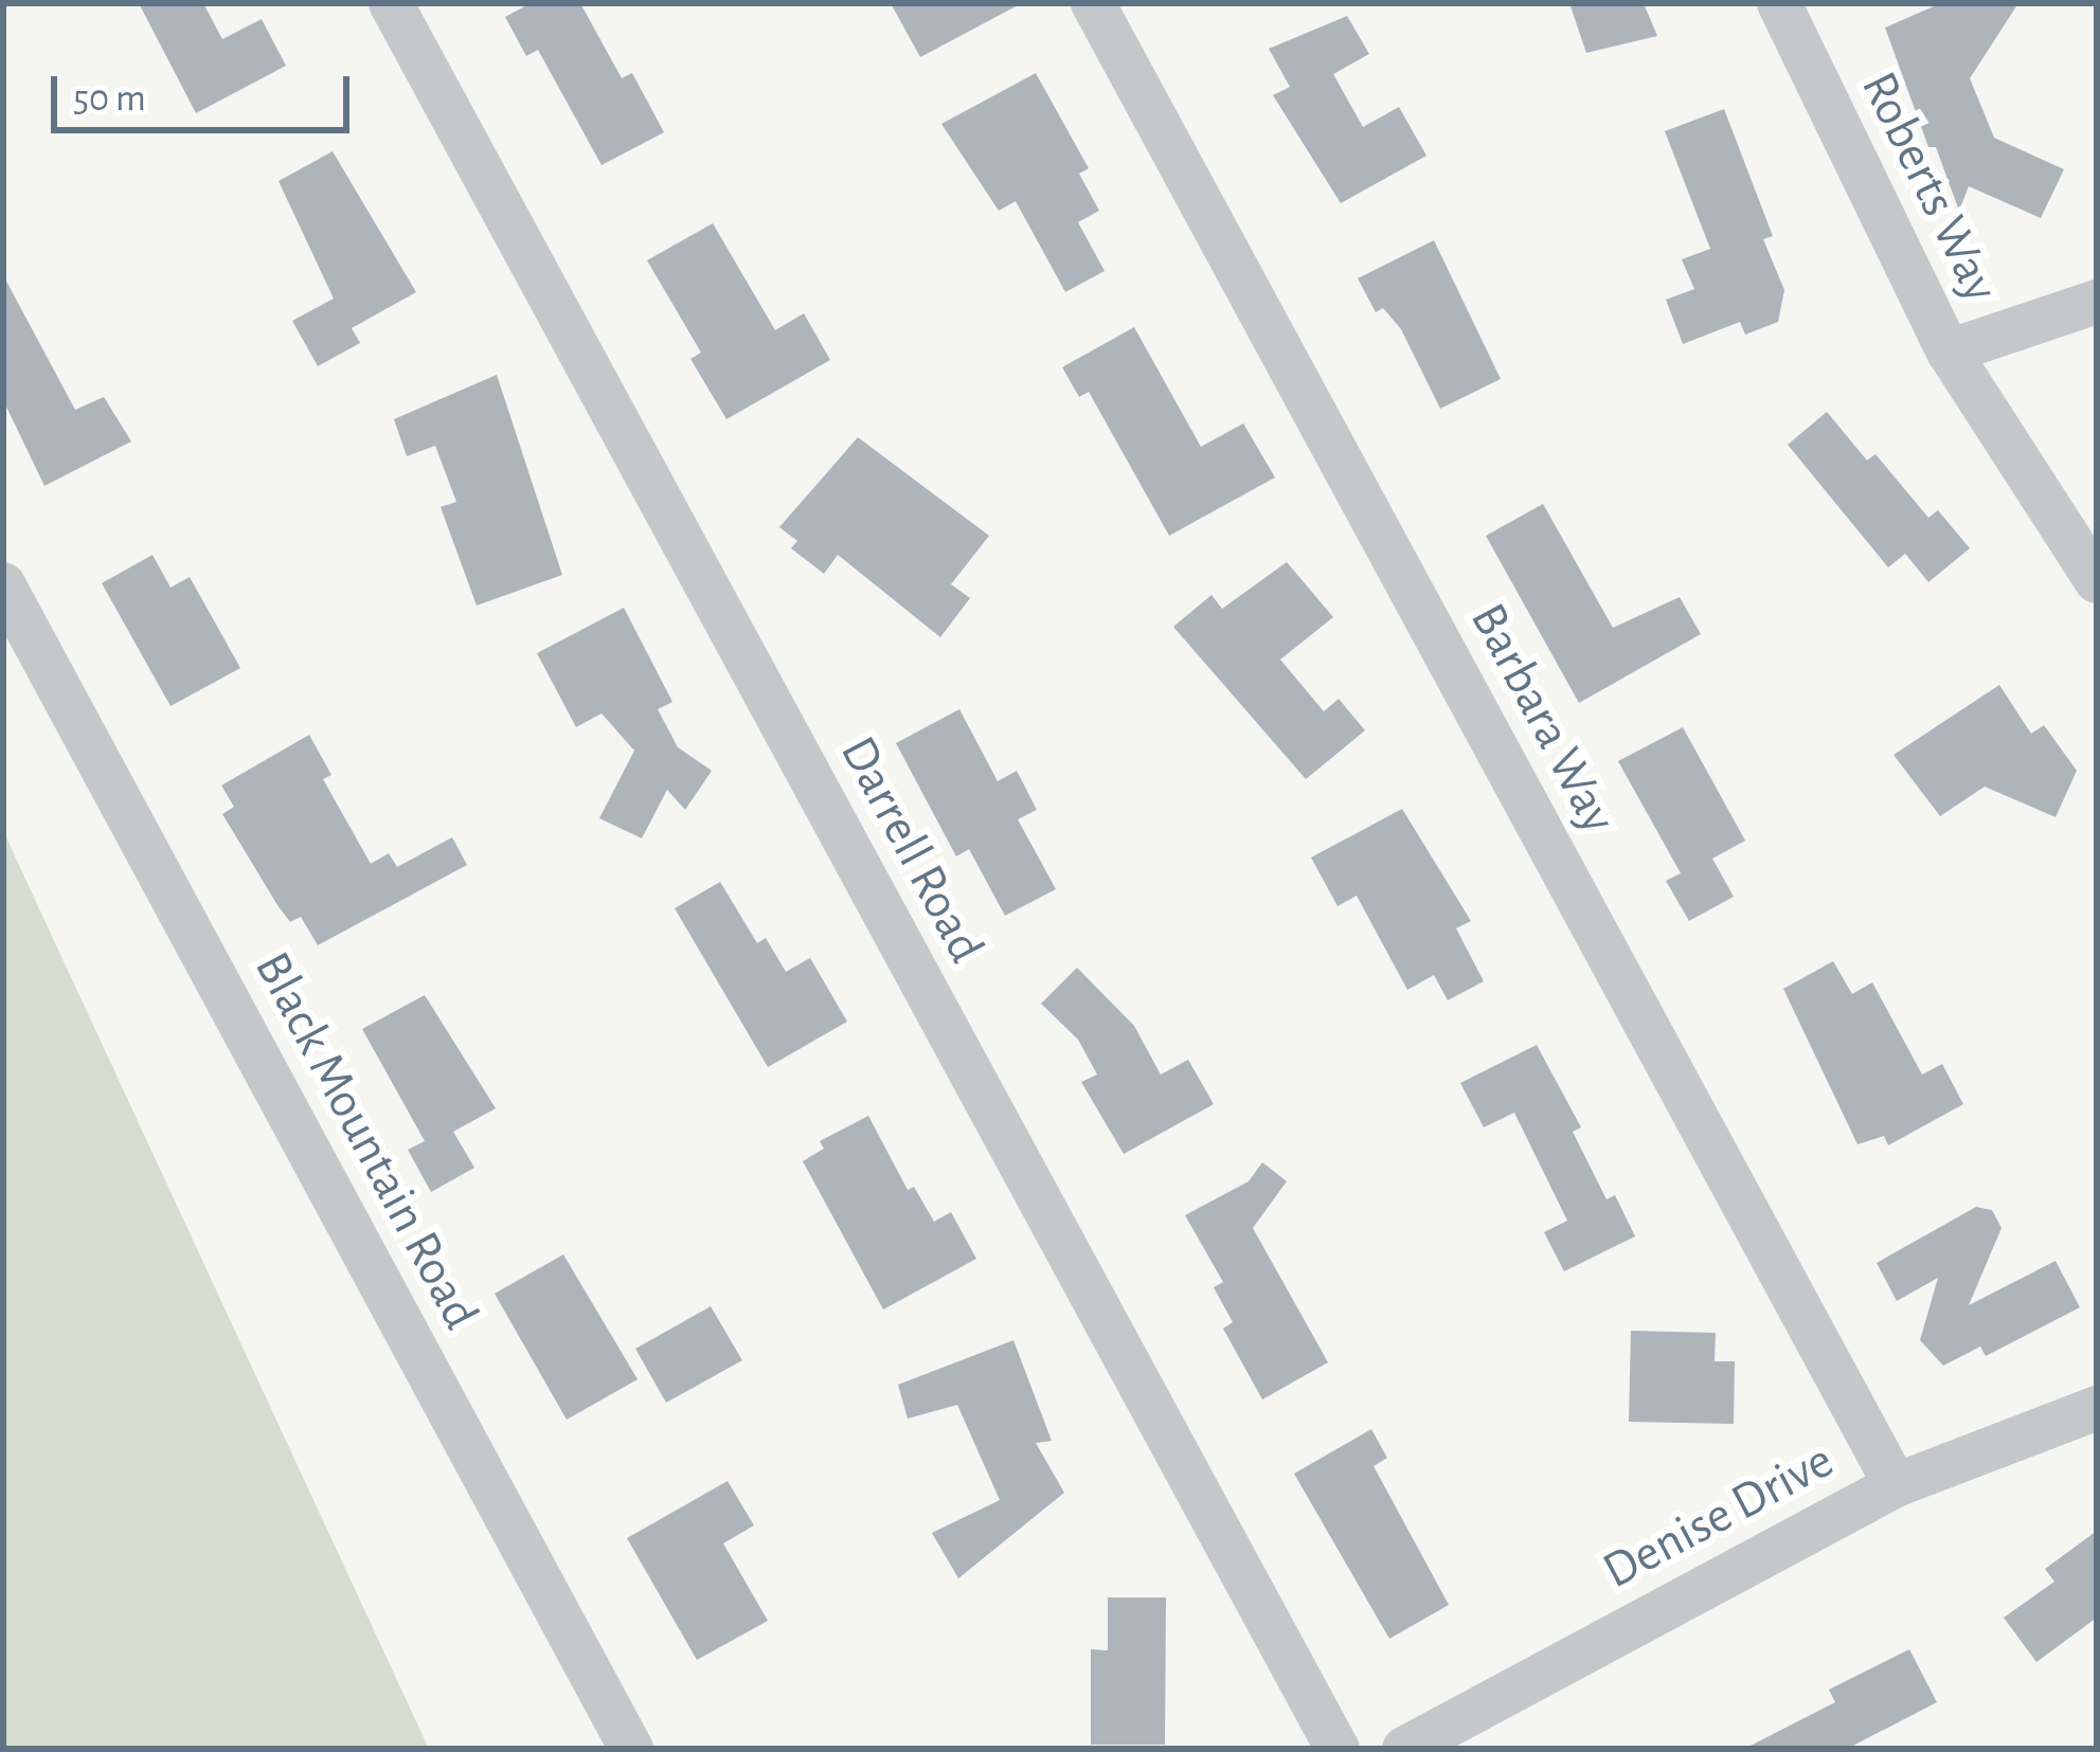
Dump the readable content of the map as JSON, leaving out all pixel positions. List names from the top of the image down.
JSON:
{
  "streets": {
    "street": [
      "Roberts Way",
      "Barbara Way",
      "Darrell Road",
      "Black Mountain Road",
      "Denise Drive"
    ]
  },
  "crossings": [
    ["Barbara Way", "Denise Drive"]
  ],
  "scale_bar": "50 m"
}
